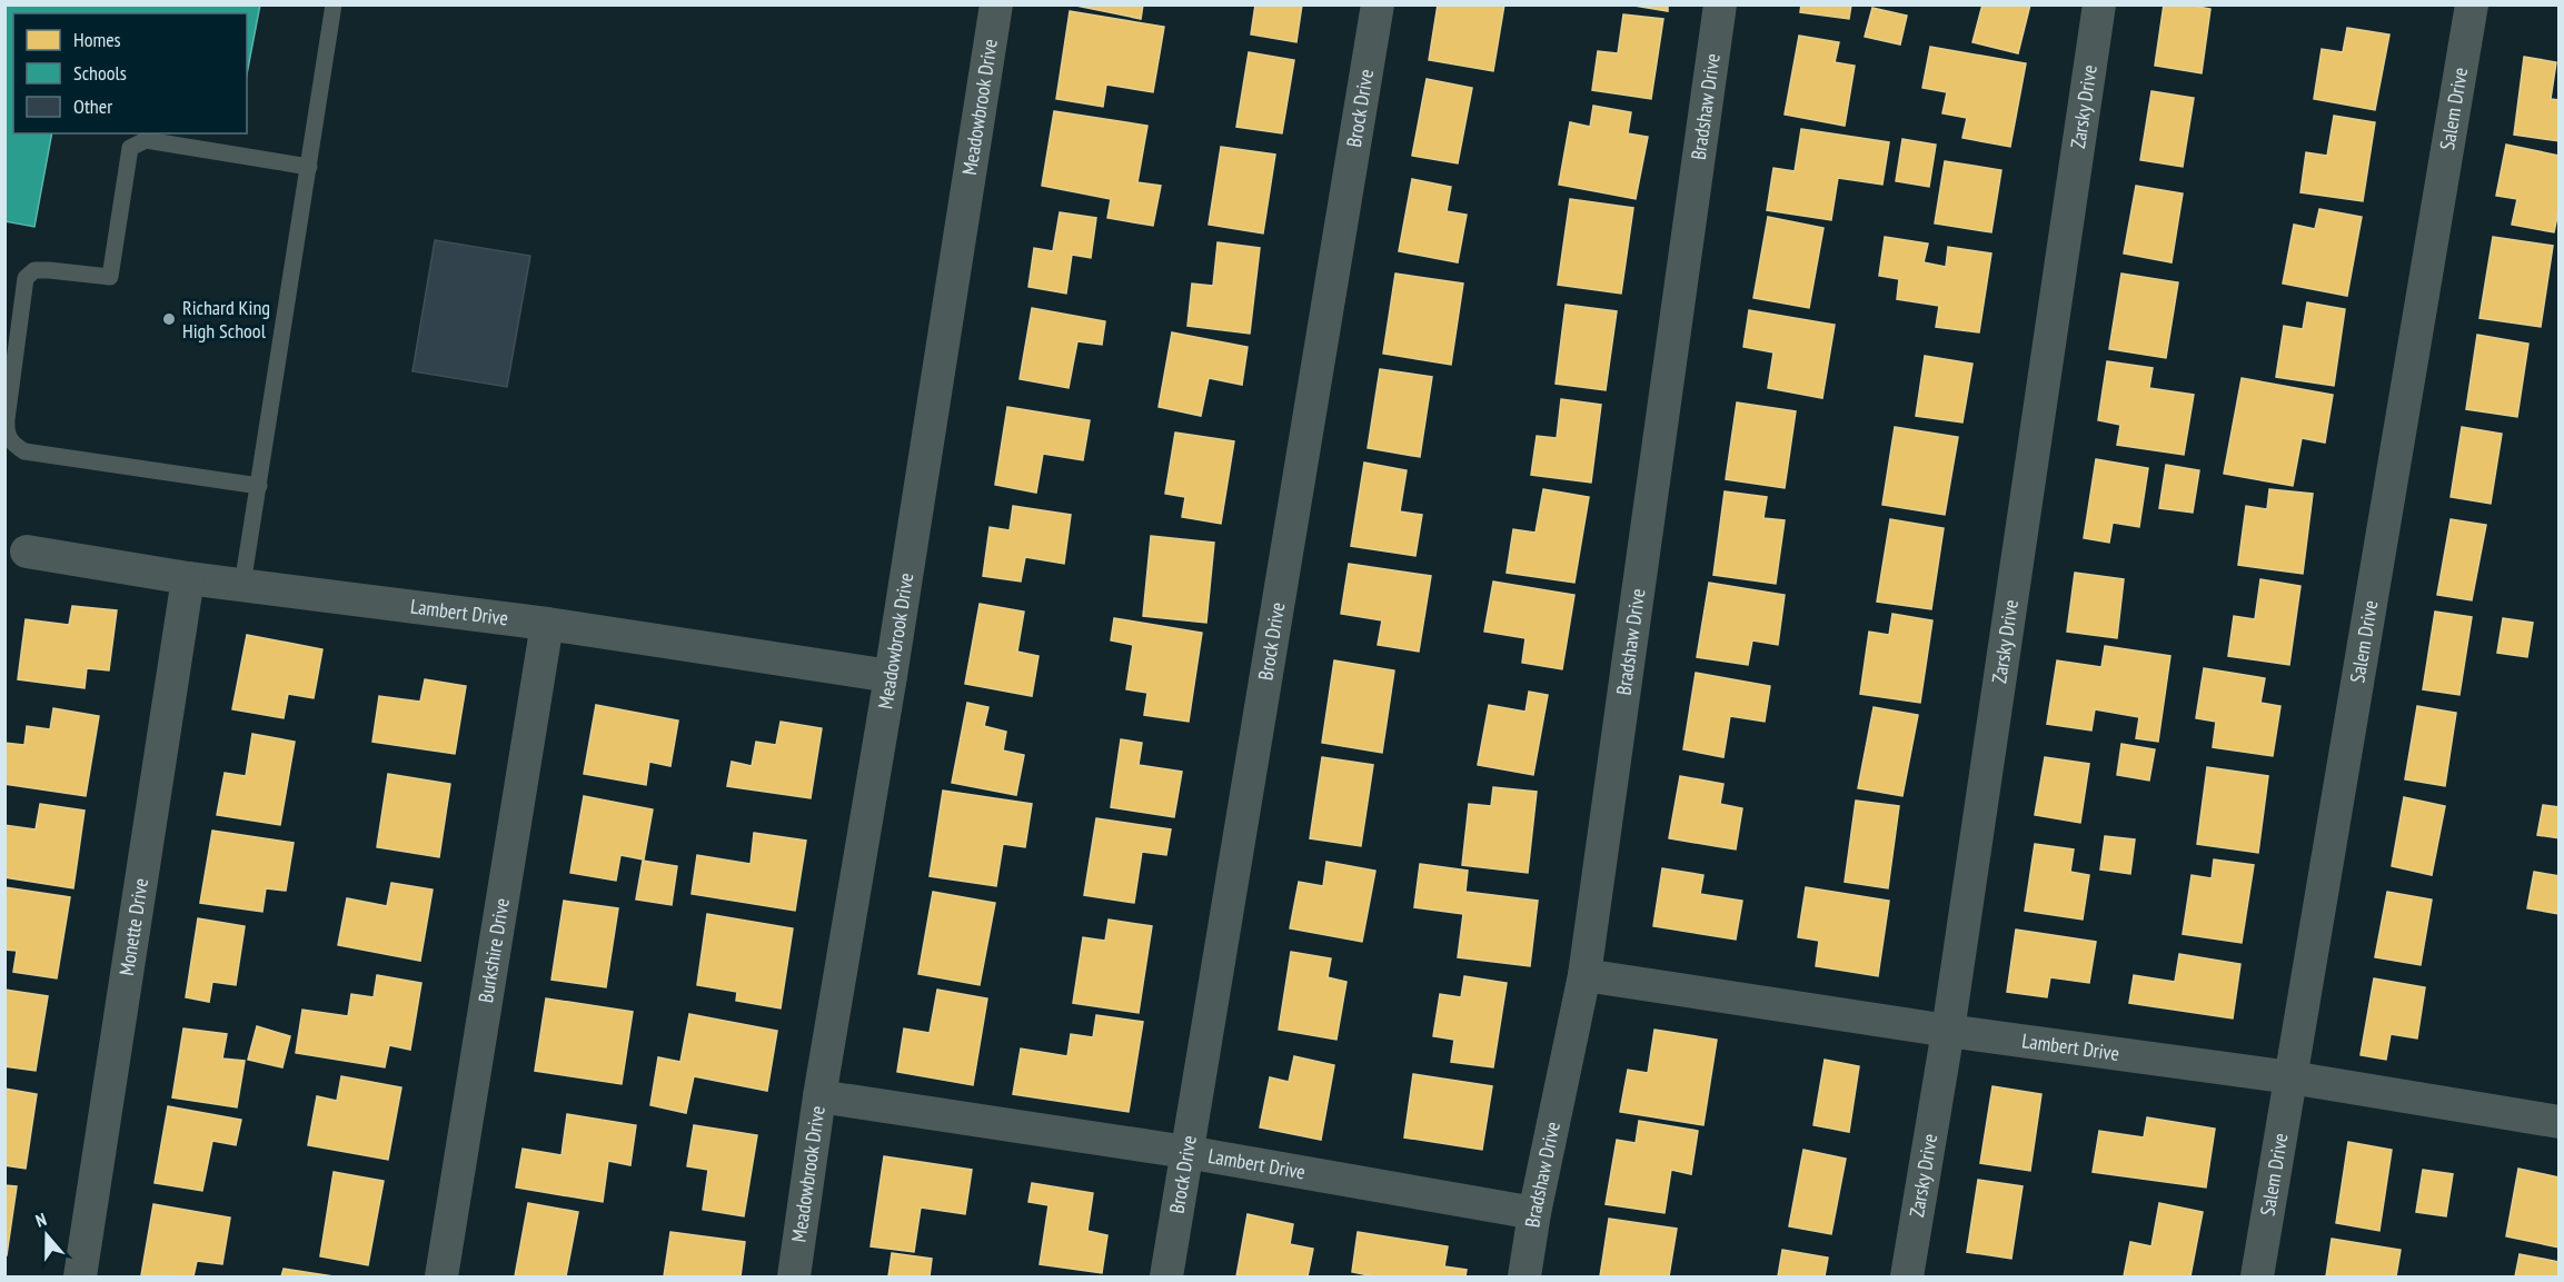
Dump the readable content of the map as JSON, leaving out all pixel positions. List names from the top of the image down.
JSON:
{
  "streets": {
    "street": [
      "Zarsky Drive",
      "Meadowbrook Drive",
      "Brock Drive",
      "Bradshaw Drive",
      "Salem Drive",
      "Lambert Drive",
      "Monette Drive",
      "Burkshire Drive"
    ]
  },
  "crossings": [
    ["Zarsky Drive", "Lambert Drive"],
    ["Meadowbrook Drive", "Lambert Drive"],
    ["Brock Drive", "Lambert Drive"],
    ["Bradshaw Drive", "Lambert Drive"],
    ["Salem Drive", "Lambert Drive"],
    ["Lambert Drive", "Monette Drive"],
    ["Lambert Drive", "Burkshire Drive"]
  ],
  "places": ["Richard King High School"],
  "legend": ["Homes", "Schools", "Other"],
  "north": "top"
}
